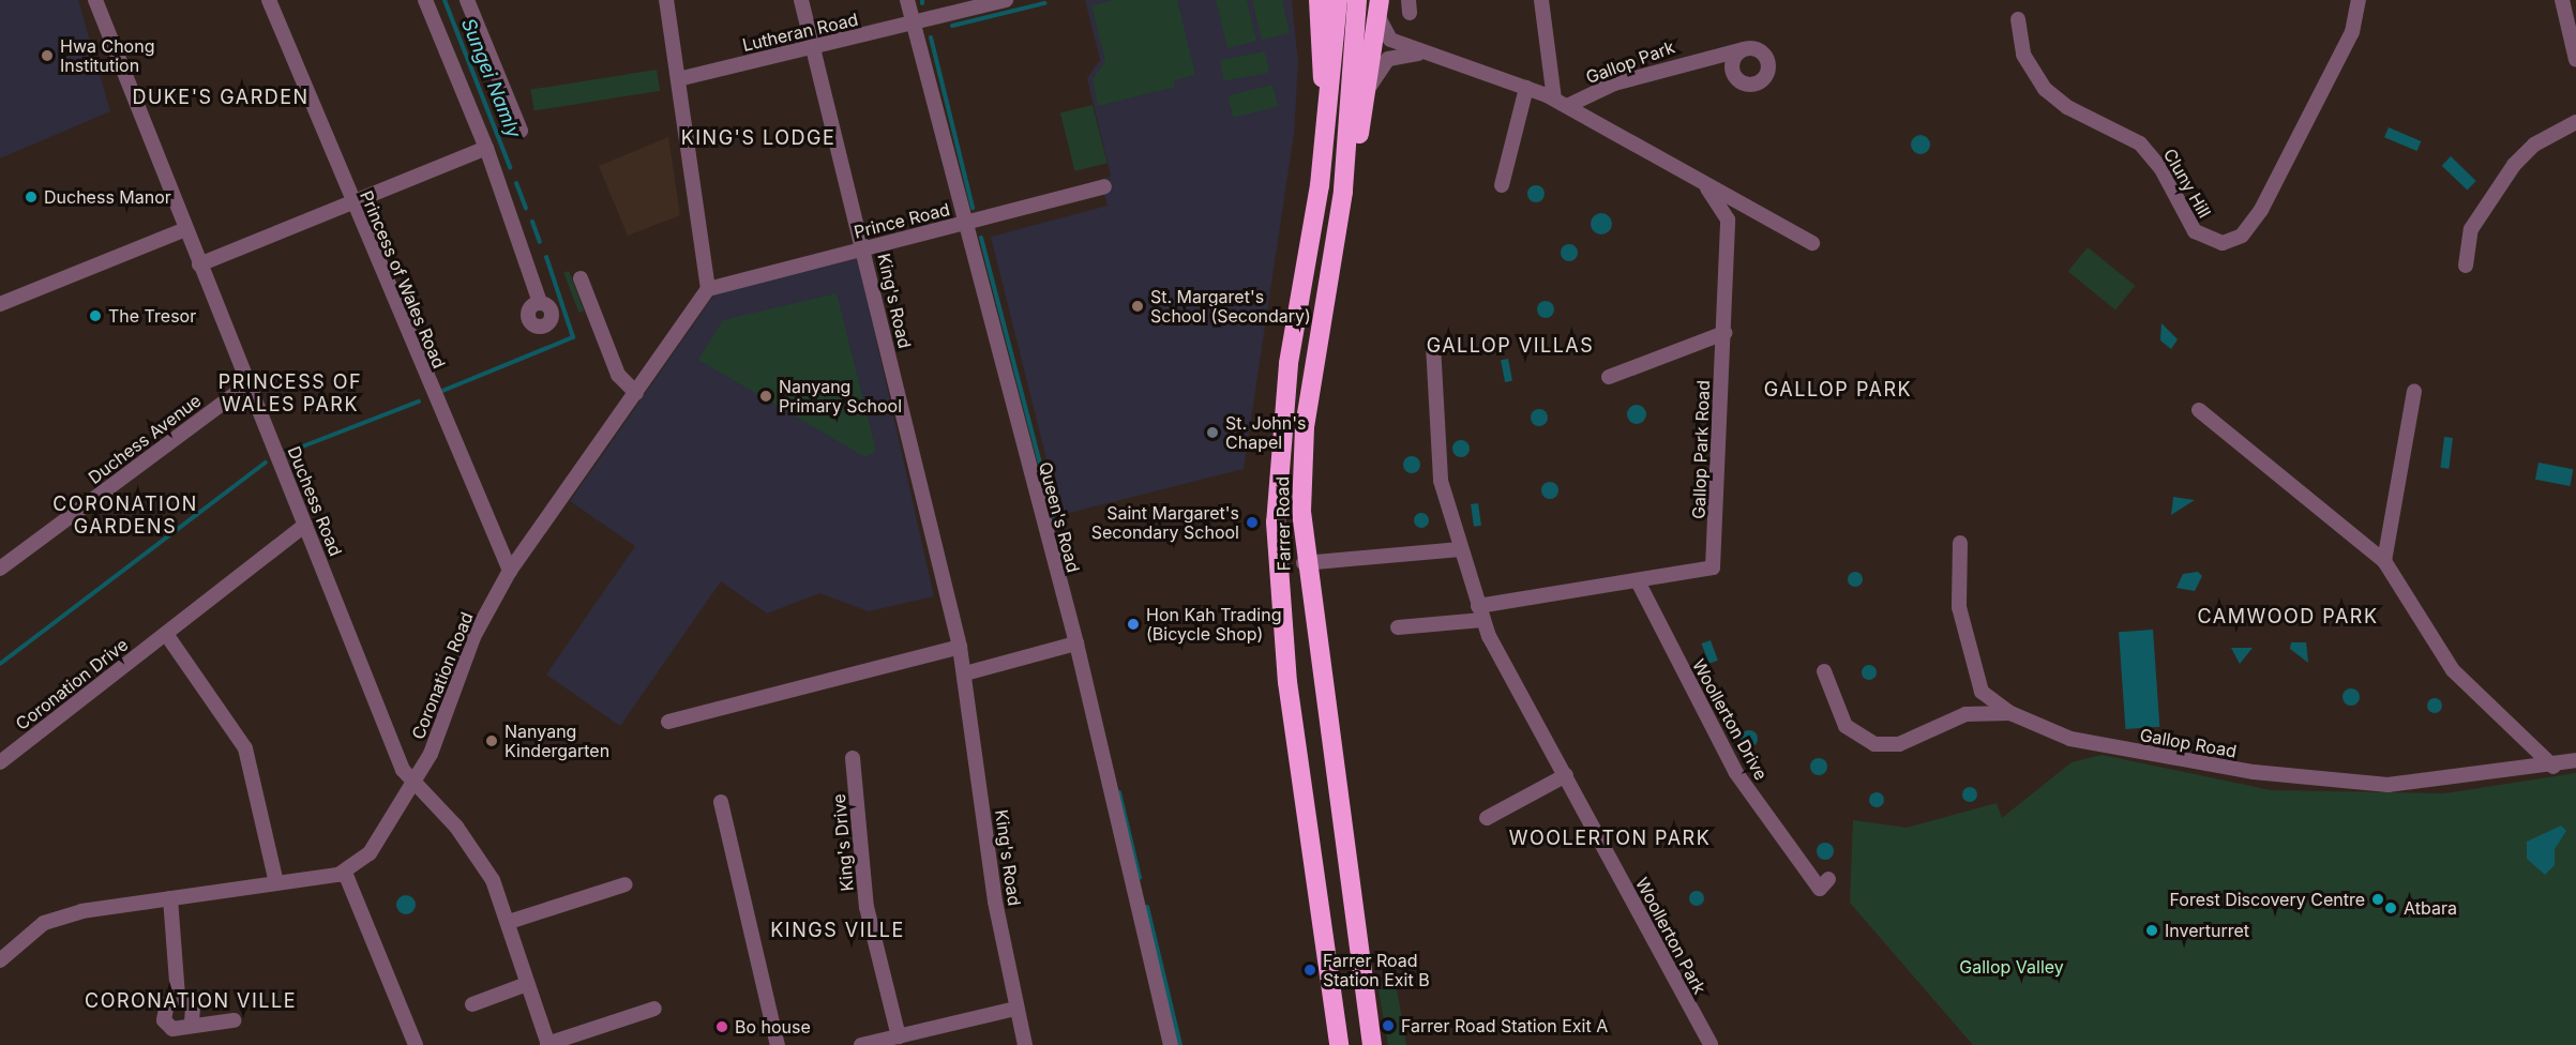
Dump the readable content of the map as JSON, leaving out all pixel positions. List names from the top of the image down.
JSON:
{
  "streets": {
    "highway": ["Farrer Road"],
    "street": [
      "Lutheran Road",
      "Gallop Park",
      "Cluny Hill",
      "Prince Road",
      "Princess of Wales Road",
      "King's Road",
      "Duchess Avenue",
      "Gallop Park Road",
      "Duchess Road",
      "Queen's Road",
      "Coronation Road",
      "Coronation Drive",
      "Woollerton Drive",
      "Gallop Road",
      "King's Drive",
      "Woollerton Park"
    ]
  },
  "crossings": [
    ["Lutheran Road", "King's Road"],
    ["Lutheran Road", "Queen's Road"],
    ["Gallop Park", "Gallop Park Road"],
    ["Prince Road", "King's Road"],
    ["Prince Road", "Queen's Road"],
    ["Prince Road", "Coronation Road"],
    ["Princess of Wales Road", "Coronation Road"],
    ["Duchess Avenue", "Duchess Road"],
    ["Gallop Park Road", "Woollerton Drive"],
    ["Duchess Road", "Coronation Road"],
    ["Duchess Road", "Coronation Drive"]
  ],
  "districts": [
    "DUKE'S GARDEN",
    "KING'S LODGE",
    "GALLOP VILLAS",
    "PRINCESS OF WALES PARK",
    "GALLOP PARK",
    "CORONATION GARDENS",
    "CAMWOOD PARK",
    "WOOLERTON PARK",
    "KINGS VILLE",
    "CORONATION VILLE"
  ],
  "water": ["Sungei Namly"],
  "parks": ["Gallop Valley"],
  "places": [
    "Hwa Chong Institution",
    "Duchess Manor",
    "St. Margaret's School (Secondary)",
    "The Tresor",
    "Nanyang Primary School",
    "St. John's Chapel",
    "Saint Margaret's Secondary School",
    "Hon Kah Trading (Bicycle Shop)",
    "Nanyang Kindergarten",
    "Forest Discovery Centre",
    "Atbara",
    "Inverturret",
    "Farrer Road Station Exit B",
    "Farrer Road Station Exit A",
    "Bo house"
  ]
}
